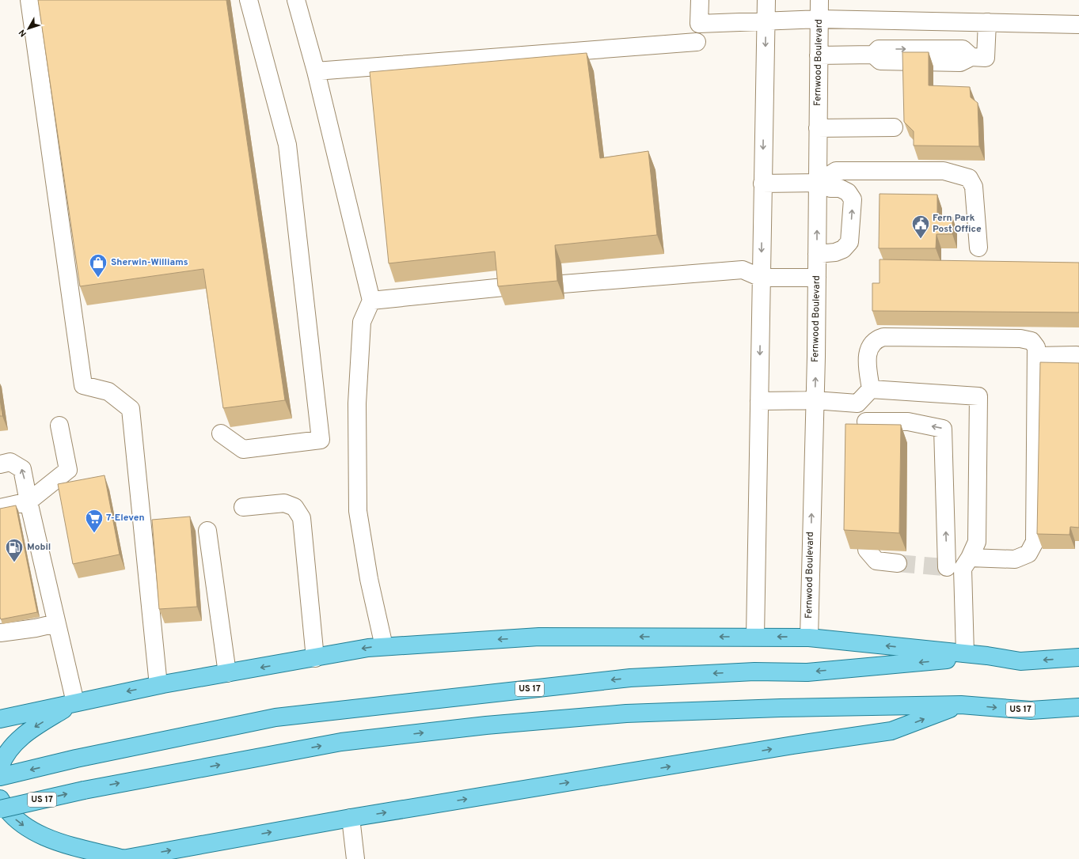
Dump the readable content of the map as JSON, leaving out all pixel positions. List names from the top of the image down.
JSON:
{
  "streets": {
    "main road": ["US 17"],
    "street": ["Fernwood Boulevard"]
  },
  "places": {
    "public building": ["Fern Park Post Office"],
    "shop": ["Sherwin-Williams"],
    "supermarket": ["7-Eleven"],
    "fuel station": ["Mobil"]
  },
  "north": "bottom left"
}
